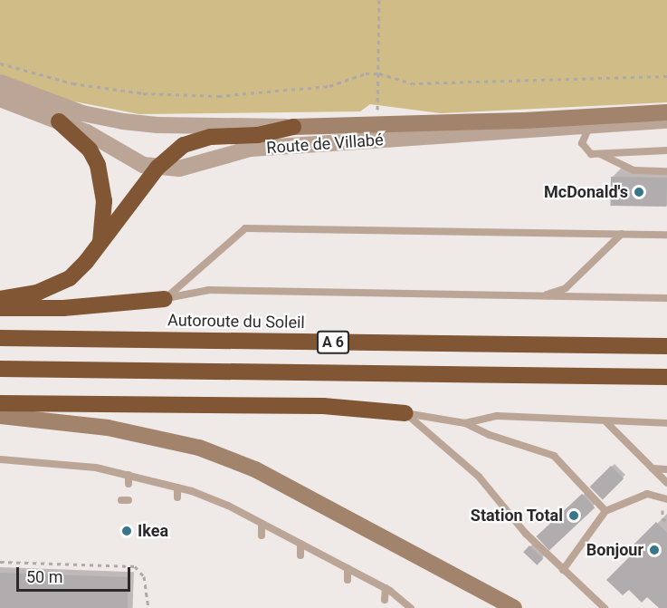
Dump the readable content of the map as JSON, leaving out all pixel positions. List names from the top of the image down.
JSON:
{
  "streets": {
    "highway": ["Autoroute du Soleil", "A 6"],
    "main road": ["Route de Villabé"]
  },
  "places": [
    "McDonald's",
    "Station Total",
    "Ikea",
    "Bonjour"
  ],
  "scale_bar": "50 m"
}
